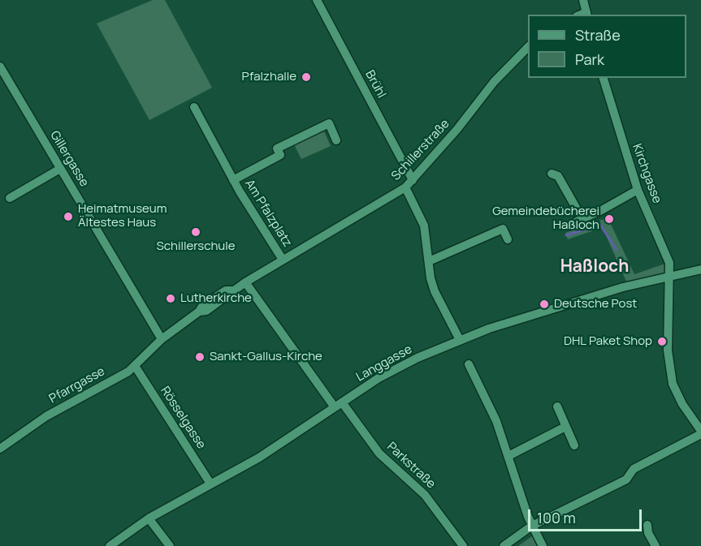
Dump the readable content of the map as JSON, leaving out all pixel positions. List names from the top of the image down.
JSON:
{
  "streets": {
    "street": [
      "Brühl",
      "Schillerstraße",
      "Gillergasse",
      "Kirchgasse",
      "Am Pfalzplatz",
      "Langgasse",
      "Pfarrgasse",
      "Rösselgasse",
      "Parkstraße"
    ]
  },
  "crossings": [
    ["Brühl", "Schillerstraße"],
    ["Schillerstraße", "Gillergasse"],
    ["Schillerstraße", "Am Pfalzplatz"],
    ["Schillerstraße", "Pfarrgasse"],
    ["Schillerstraße", "Parkstraße"],
    ["Gillergasse", "Pfarrgasse"],
    ["Kirchgasse", "Langgasse"],
    ["Langgasse", "Rösselgasse"],
    ["Langgasse", "Parkstraße"],
    ["Pfarrgasse", "Rösselgasse"]
  ],
  "districts": ["Haßloch"],
  "places": [
    "Pfalzhalle",
    "Heimatmuseum Ältestes Haus",
    "Gemeindebücherei Haßloch",
    "Schillerschule",
    "Lutherkirche",
    "Deutsche Post",
    "DHL Paket Shop",
    "Sankt-Gallus-Kirche"
  ],
  "legend": ["Straße", "Park"],
  "scale_bar": "100 m"
}
